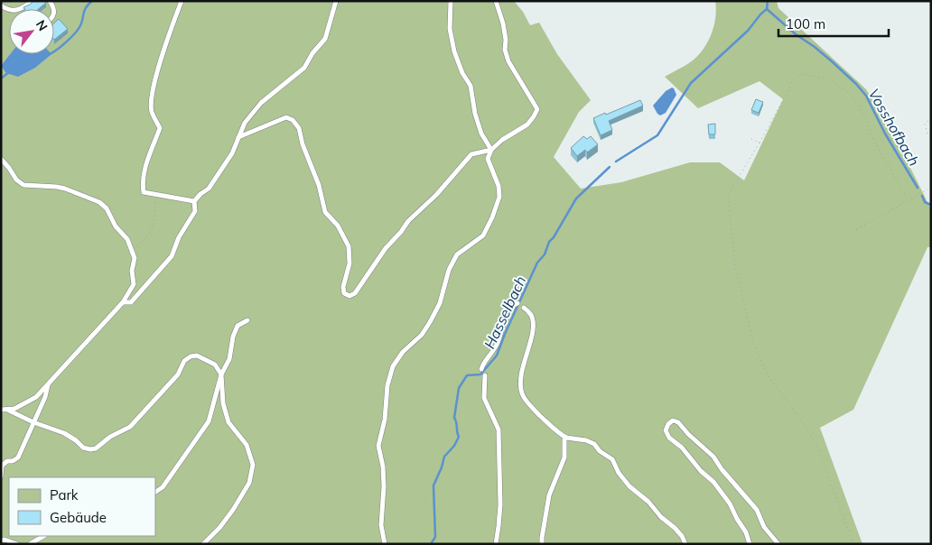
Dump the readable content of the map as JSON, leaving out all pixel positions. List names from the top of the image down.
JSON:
{
  "water": ["Vosshofbach", "Hasselbach"],
  "legend": ["Park", "Gebäude"],
  "scale_bar": "100 m",
  "north": "top right"
}
